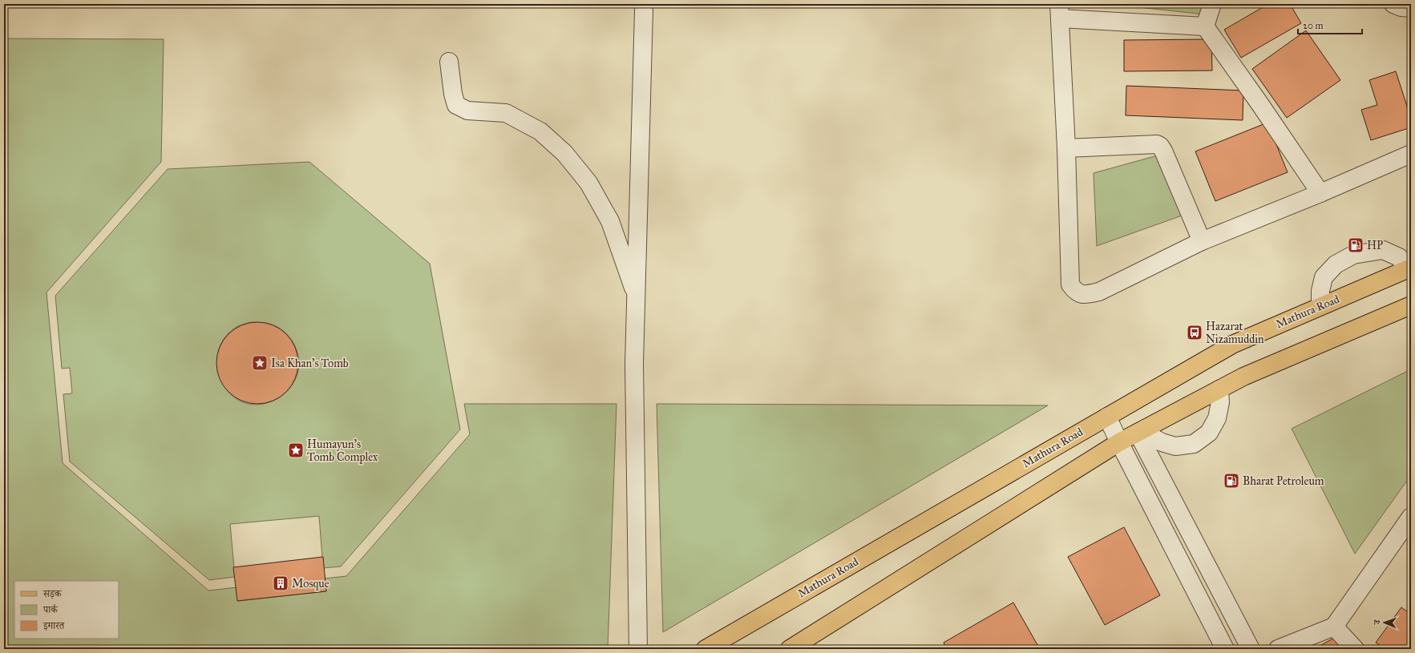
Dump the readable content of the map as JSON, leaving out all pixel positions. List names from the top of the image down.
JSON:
{
  "streets": {
    "main road": ["Mathura Road"]
  },
  "places": {
    "fuel station": ["HP", "Bharat Petroleum"],
    "bus stop": ["Hazarat Nizamuddin"],
    "place": ["Isa Khan's Tomb", "Humayun's Tomb Complex"],
    "building": ["Mosque"]
  },
  "legend": ["सड़क", "पार्क", "इमारत"],
  "scale_bar": "20 m",
  "north": "left"
}
